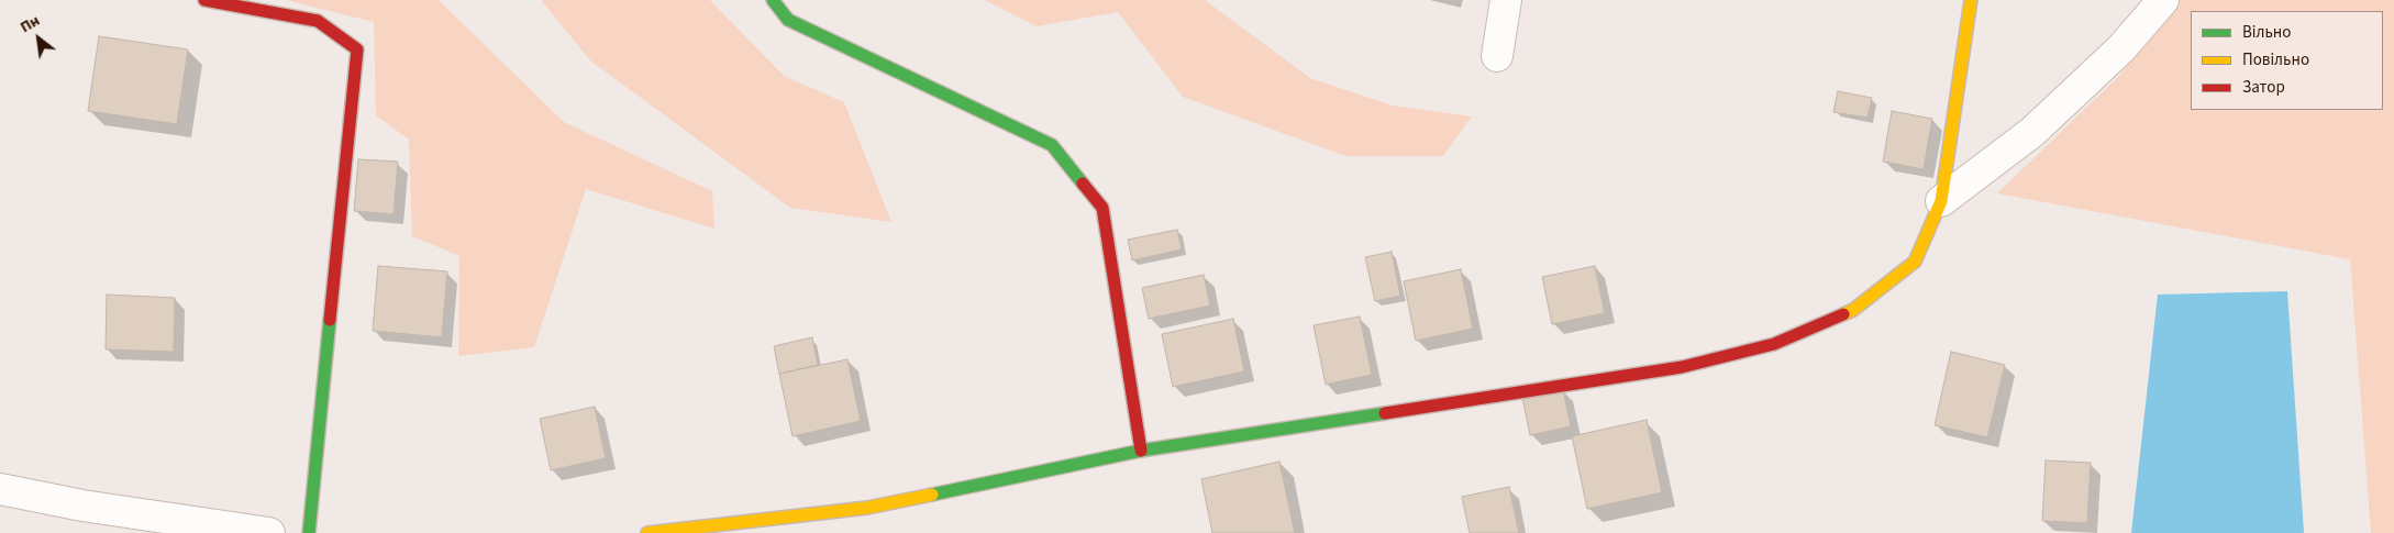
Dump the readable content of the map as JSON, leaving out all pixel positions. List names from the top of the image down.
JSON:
{
  "legend": ["Вільно", "Повільно", "Затор"],
  "north": "top left"
}
